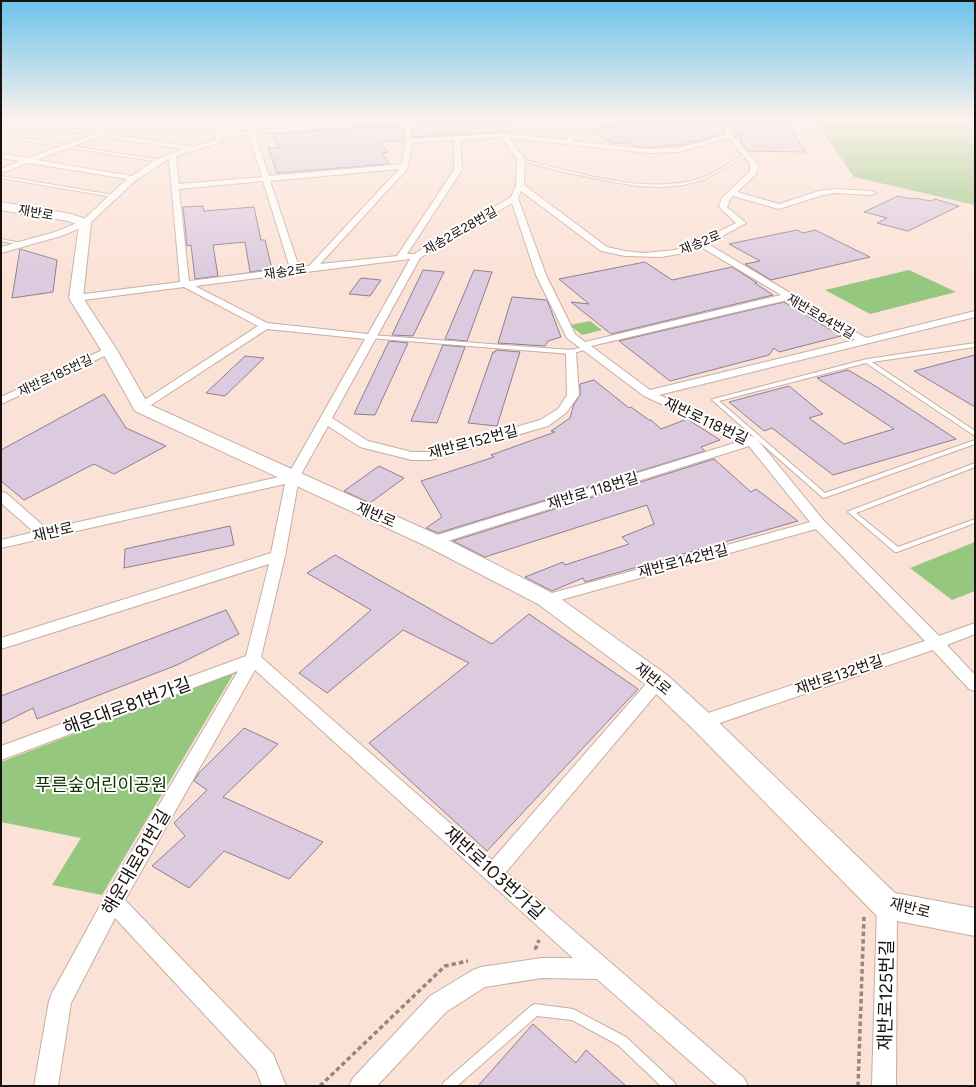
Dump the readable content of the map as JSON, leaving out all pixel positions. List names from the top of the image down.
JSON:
{
  "streets": {
    "main road": ["재반로"],
    "street": [
      "재송2로28번길",
      "재송2로",
      "재반로84번길",
      "재반로185번길",
      "재반로118번길",
      "재반로152번길",
      "재반로 118번길",
      "재반로142번길",
      "재반로132번길",
      "해운대로81번가길",
      "해운대로81번길",
      "재반로103번가길",
      "재반로125번길"
    ]
  },
  "crossings": [
    ["재반로", "재반로 118번길"],
    ["재반로", "재반로142번길"],
    ["재반로", "재반로132번길"],
    ["재반로", "해운대로81번길"],
    ["재반로", "재반로125번길"],
    ["재송2로28번길", "재송2로"],
    ["재송2로28번길", "재반로118번길"],
    ["재송2로", "재반로84번길"],
    ["재반로118번길", "재반로 118번길"],
    ["재반로118번길", "재반로142번길"],
    ["재반로118번길", "재반로132번길"],
    ["해운대로81번가길", "해운대로81번길"],
    ["해운대로81번가길", "재반로103번가길"],
    ["해운대로81번길", "재반로103번가길"]
  ],
  "parks": ["푸른숲어린이공원"]
}
